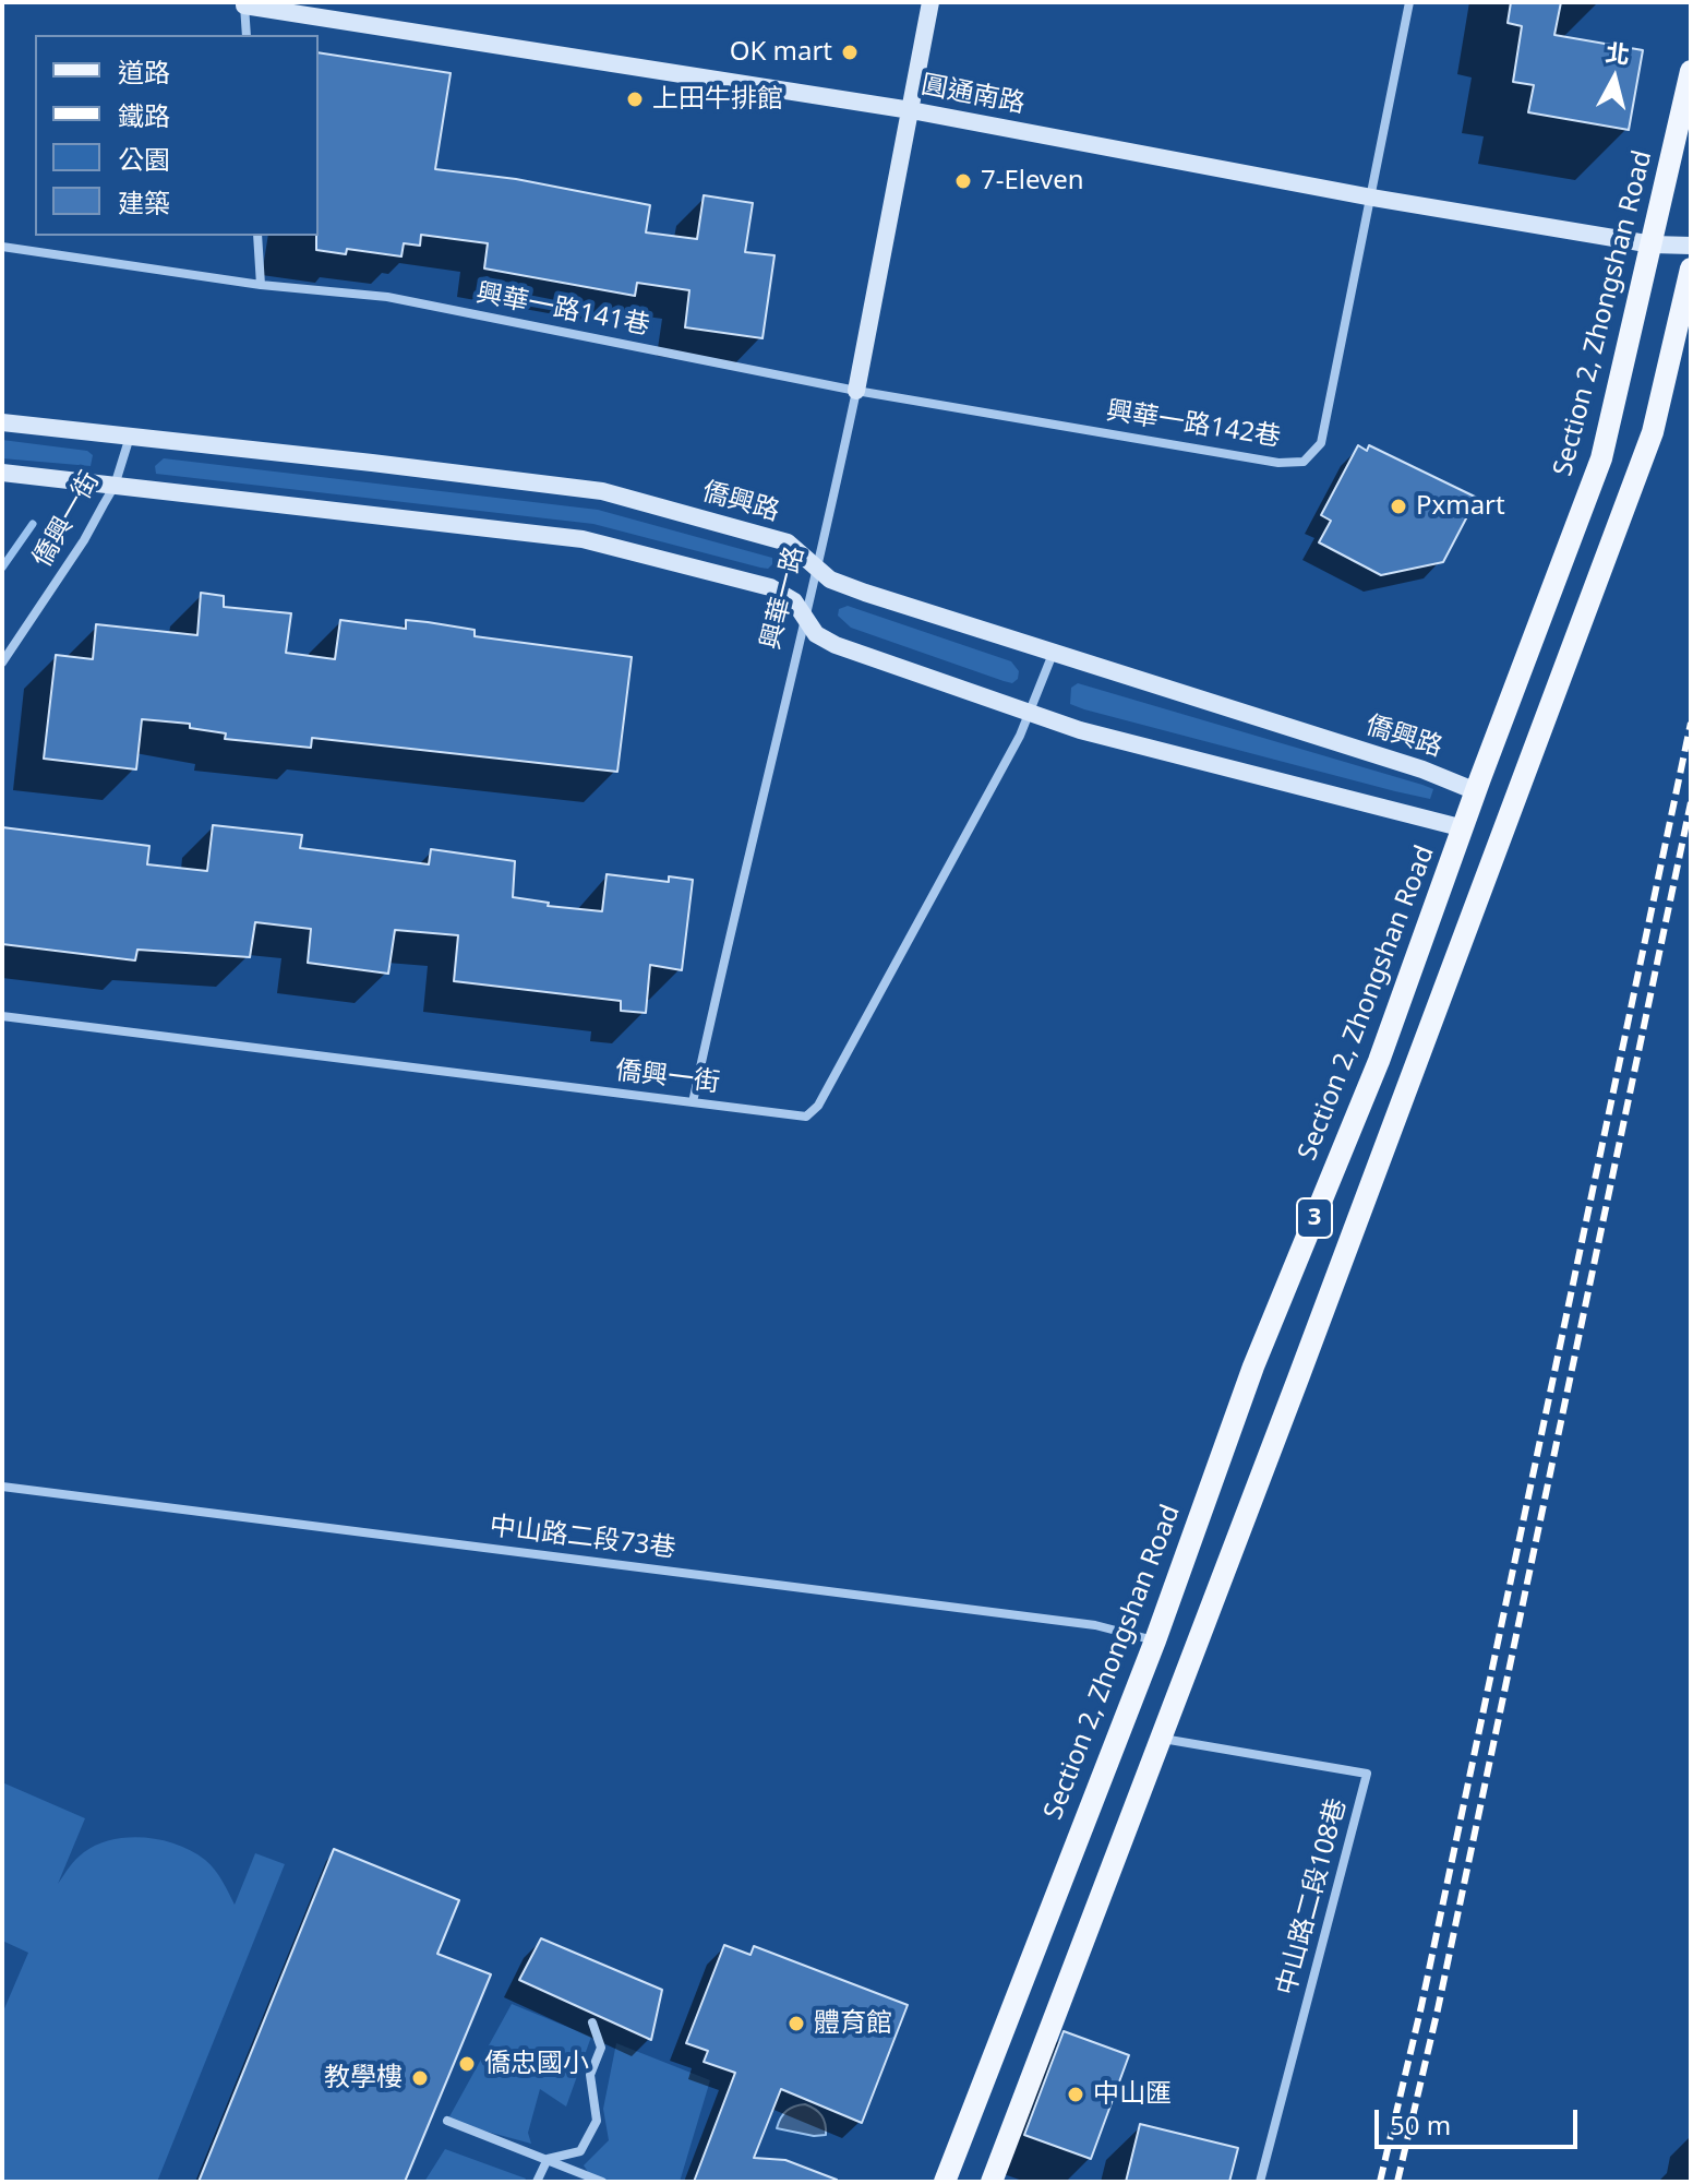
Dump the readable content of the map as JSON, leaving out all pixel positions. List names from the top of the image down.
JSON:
{
  "streets": {
    "main road": ["Section 2, Zhongshan Road", "3"],
    "street": [
      "圓通南路",
      "興華一路141巷",
      "興華一路142巷",
      "僑興路",
      "僑興一街",
      "興華一路",
      "中山路二段73巷",
      "中山路二段108巷"
    ]
  },
  "crossings": [
    ["圓通南路", "Section 2, Zhongshan Road"],
    ["圓通南路", "興華一路142巷"],
    ["圓通南路", "興華一路"],
    ["興華一路141巷", "興華一路142巷"],
    ["興華一路141巷", "興華一路"],
    ["Section 2, Zhongshan Road", "僑興路"],
    ["Section 2, Zhongshan Road", "中山路二段73巷"],
    ["興華一路142巷", "興華一路"],
    ["僑興路", "僑興一街"],
    ["僑興路", "興華一路"],
    ["僑興一街", "興華一路"],
    ["3", "中山路二段108巷"]
  ],
  "places": [
    "OK mart",
    "上田牛排館",
    "7-Eleven",
    "Pxmart",
    "體育館",
    "僑忠國小",
    "教學樓",
    "中山匯"
  ],
  "legend": [
    "道路",
    "鐵路",
    "公園",
    "建築"
  ],
  "scale_bar": "50 m",
  "north": "top"
}
